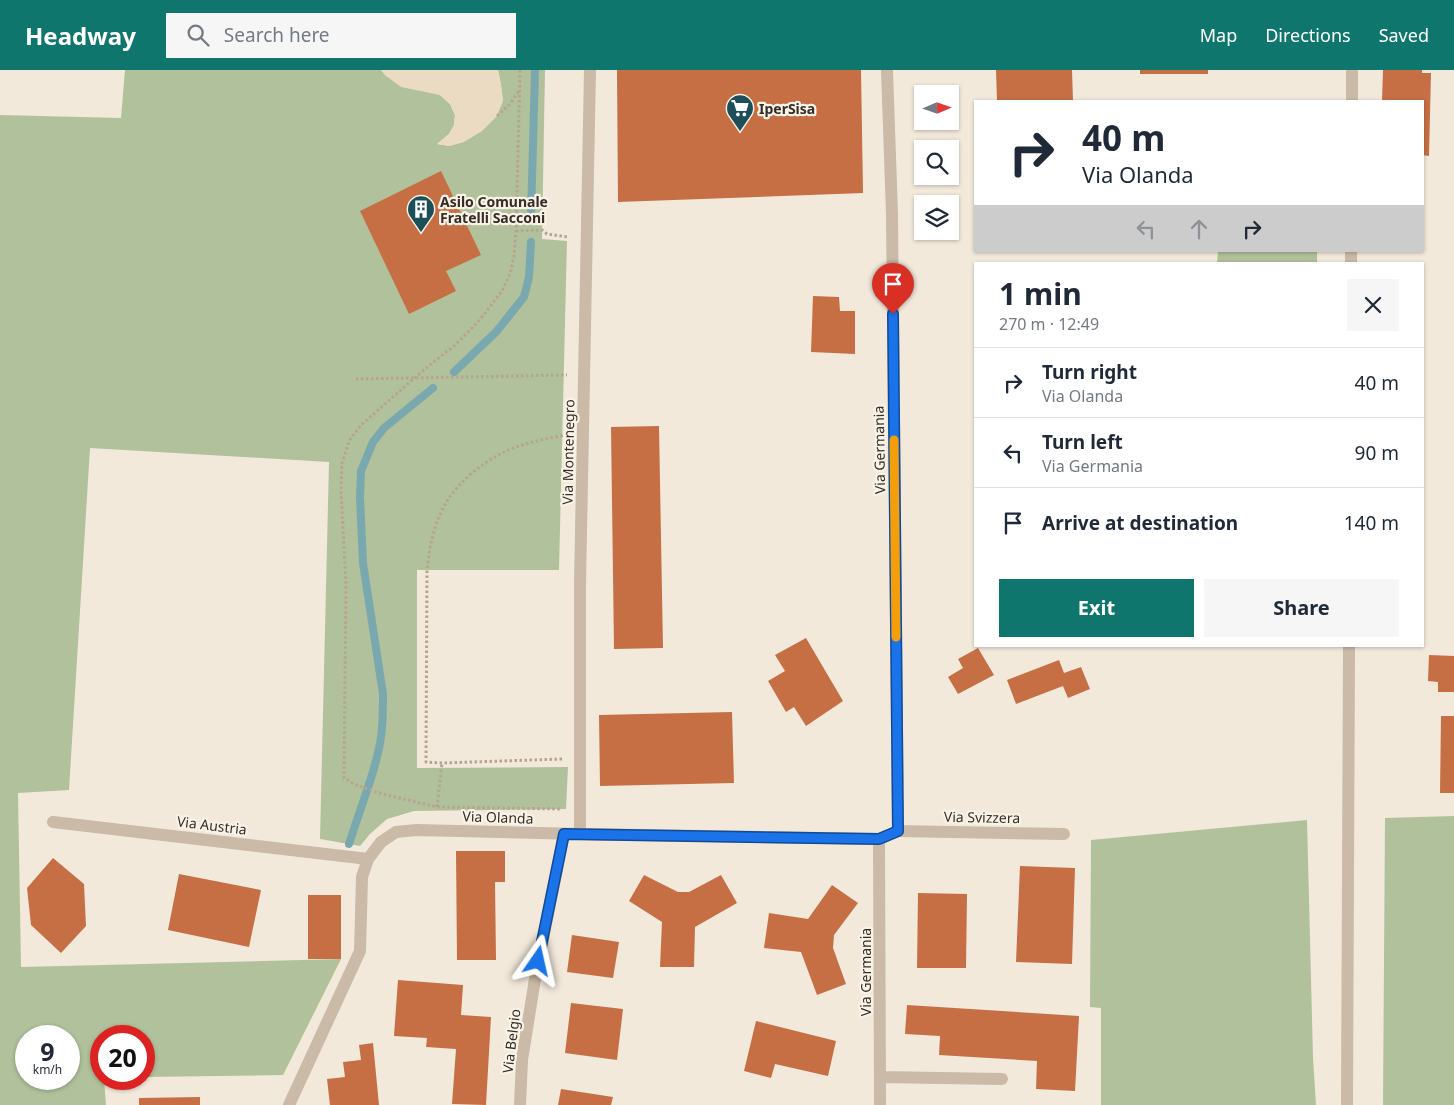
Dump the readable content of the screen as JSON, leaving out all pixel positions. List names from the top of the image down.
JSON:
{
  "streets": {
    "street": [
      "Via Germania",
      "Via Montenegro",
      "Via Olanda",
      "Via Svizzera",
      "Via Austria",
      "Via Belgio"
    ]
  },
  "crossings": [
    ["Via Germania", "Via Olanda"],
    ["Via Germania", "Via Svizzera"],
    ["Via Montenegro", "Via Olanda"],
    ["Via Olanda", "Via Svizzera"],
    ["Via Olanda", "Via Austria"],
    ["Via Olanda", "Via Belgio"]
  ],
  "places": {
    "supermarket": ["IperSisa"],
    "building": ["Asilo Comunale Fratelli Sacconi"]
  },
  "north": "right",
  "page": {
    "header": "Headway",
    "search": "Search here",
    "nav": ["Map", "Directions", "Saved"],
    "turn": ["40 m", "Via Olanda"],
    "heading": ["1 min", "270 m · 12:49"],
    "list": [
      {
        "name": "Turn right",
        "note": "Via Olanda",
        "value": "40 m"
      },
      {
        "name": "Turn left",
        "note": "Via Germania",
        "value": "90 m"
      },
      {
        "name": "Arrive at destination",
        "value": "140 m"
      }
    ],
    "buttons": ["Exit", "Share"],
    "speed": "9 km/h",
    "limit": "20"
  }
}
